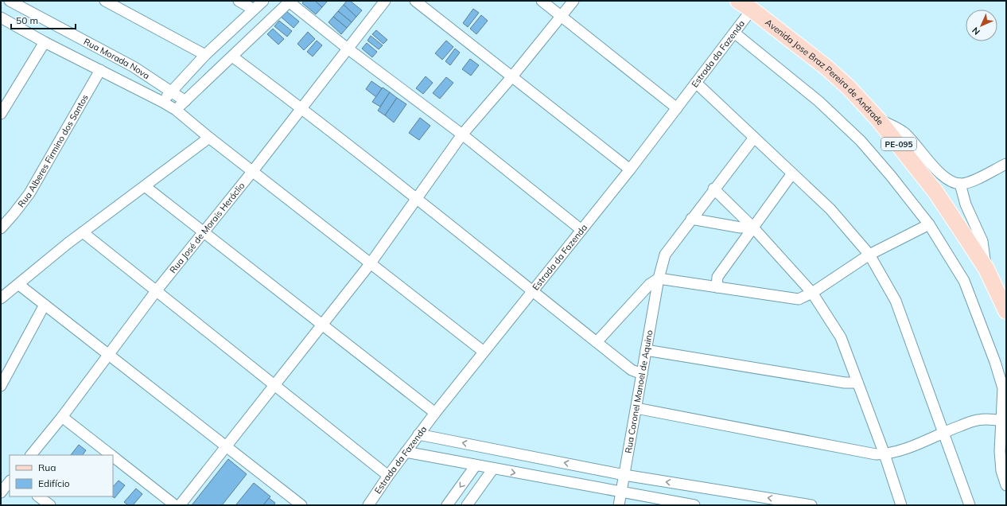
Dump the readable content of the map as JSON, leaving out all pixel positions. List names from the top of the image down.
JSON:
{
  "streets": {
    "main road": ["Avenida Jose Braz Pereira de Andrade", "PE-095"],
    "street": [
      "Estrada da Fazenda",
      "Rua Morada Nova",
      "Rua Alberes Firmino dos Santos",
      "Rua José de Morais Heráclio",
      "Rua Coronel Manoel de Aquino"
    ]
  },
  "crossings": [
    ["Estrada da Fazenda", "Avenida Jose Braz Pereira de Andrade"]
  ],
  "legend": ["Rua", "Edifício"],
  "scale_bar": "50 m",
  "north": "bottom left"
}
